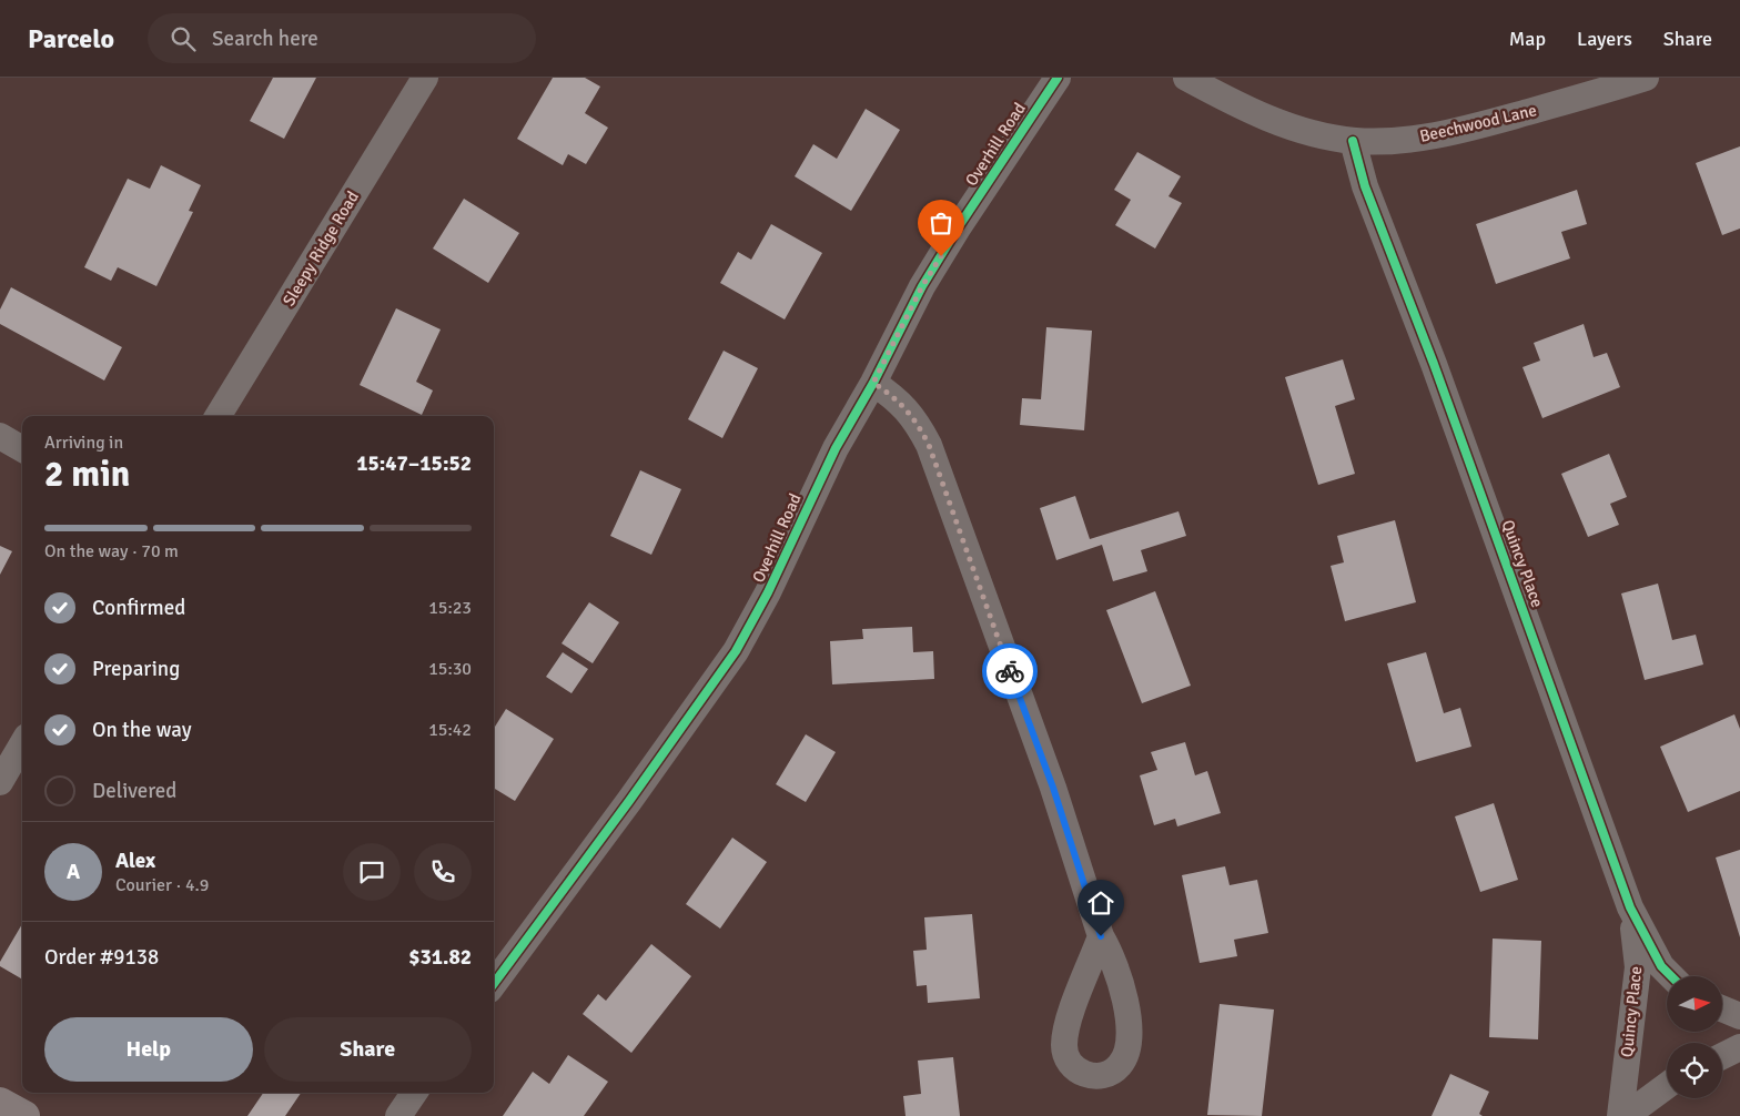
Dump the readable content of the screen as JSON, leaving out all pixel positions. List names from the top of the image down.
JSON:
{
  "streets": {
    "street": [
      "Beechwood Lane",
      "Overhill Road",
      "Sleepy Ridge Road",
      "Quincy Place"
    ]
  },
  "crossings": [
    ["Beechwood Lane", "Quincy Place"]
  ],
  "north": "right",
  "page": {
    "header": "Parcelo",
    "search": "Search here",
    "nav": ["Map", "Layers", "Share"],
    "heading": ["2 min", "Arriving in", "15:47–15:52"],
    "panel": [
      "Alex",
      "Courier · 4.9",
      "Order #9138",
      "$31.82"
    ],
    "bar": "On the way · 70 m",
    "list": [
      ["Confirmed", "15:23"],
      ["Preparing", "15:30"],
      ["On the way", "15:42"],
      "Delivered"
    ],
    "round": "A",
    "buttons": ["Help", "Share"]
  }
}
